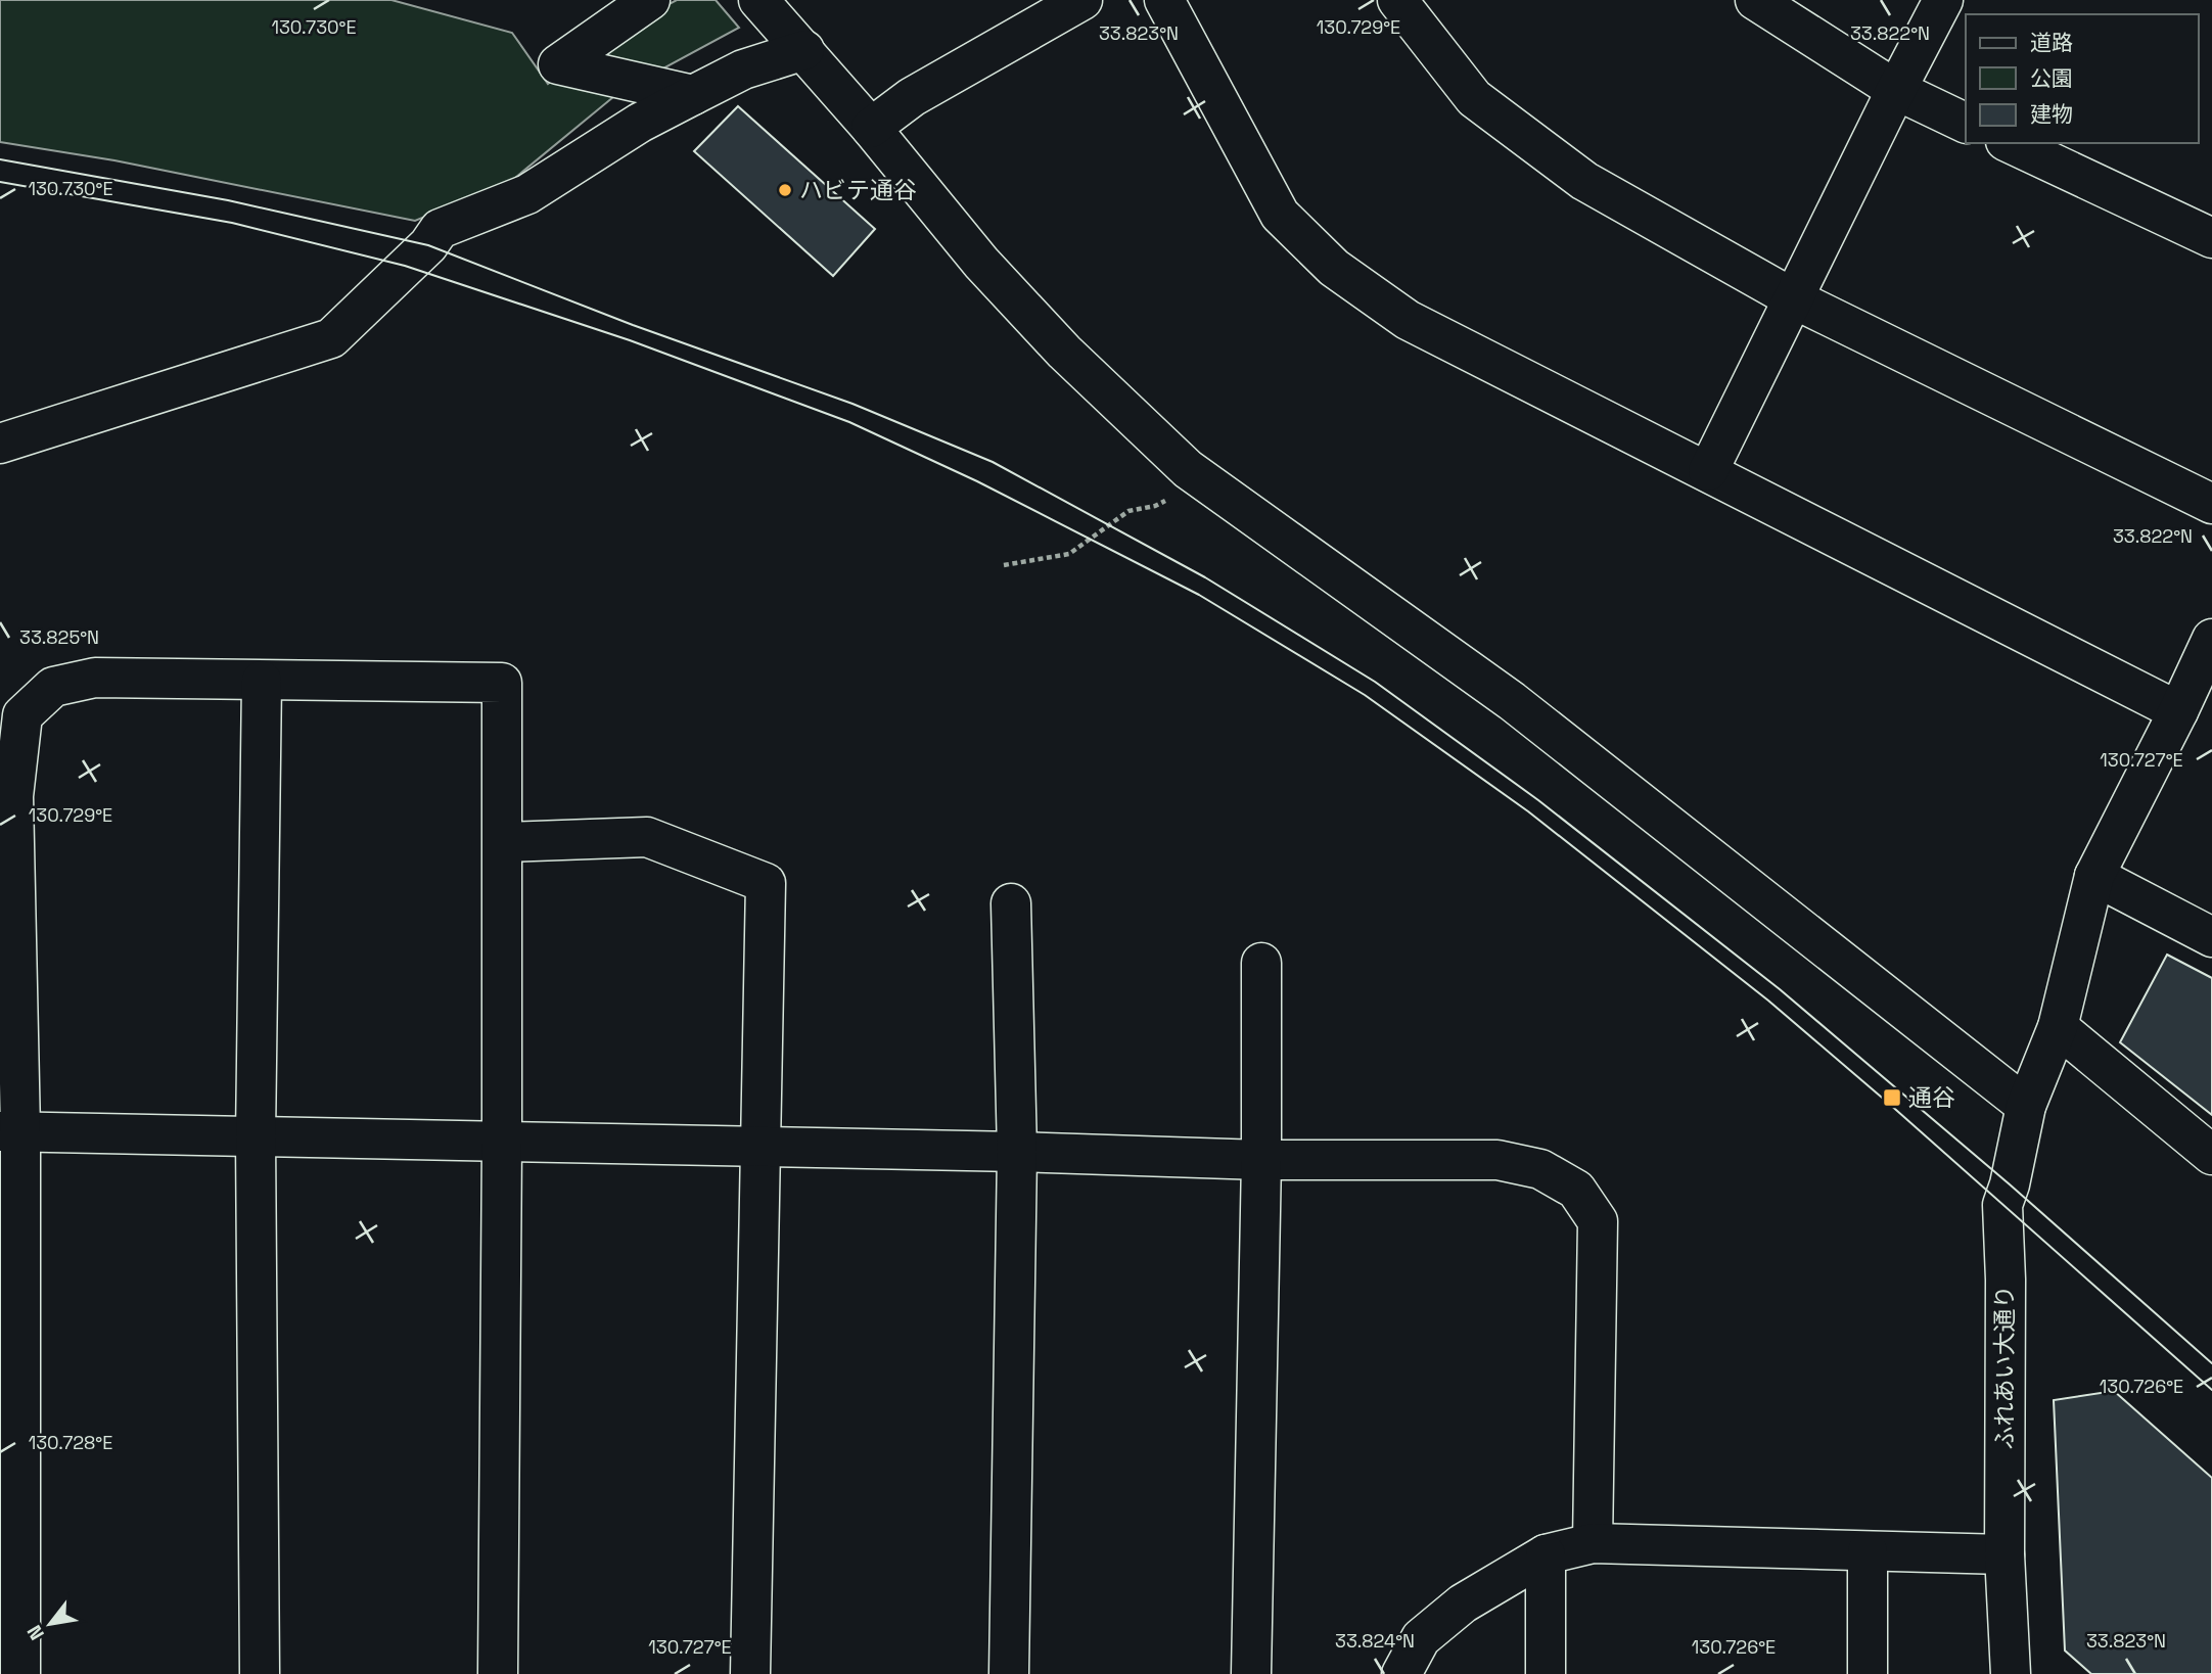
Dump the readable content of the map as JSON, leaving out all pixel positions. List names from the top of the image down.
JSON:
{
  "streets": {
    "street": ["ふれあい大通り"]
  },
  "places": {
    "other": ["ハビテ通谷"],
    "transit": ["通谷"]
  },
  "legend": ["道路", "公園", "建物"],
  "north": "bottom left",
  "coordinates": [
    "130.730°E",
    "130.729°E",
    "33.823°N",
    "33.822°N",
    "33.825°N",
    "130.727°E",
    "130.726°E",
    "130.728°E",
    "33.824°N"
  ]
}
